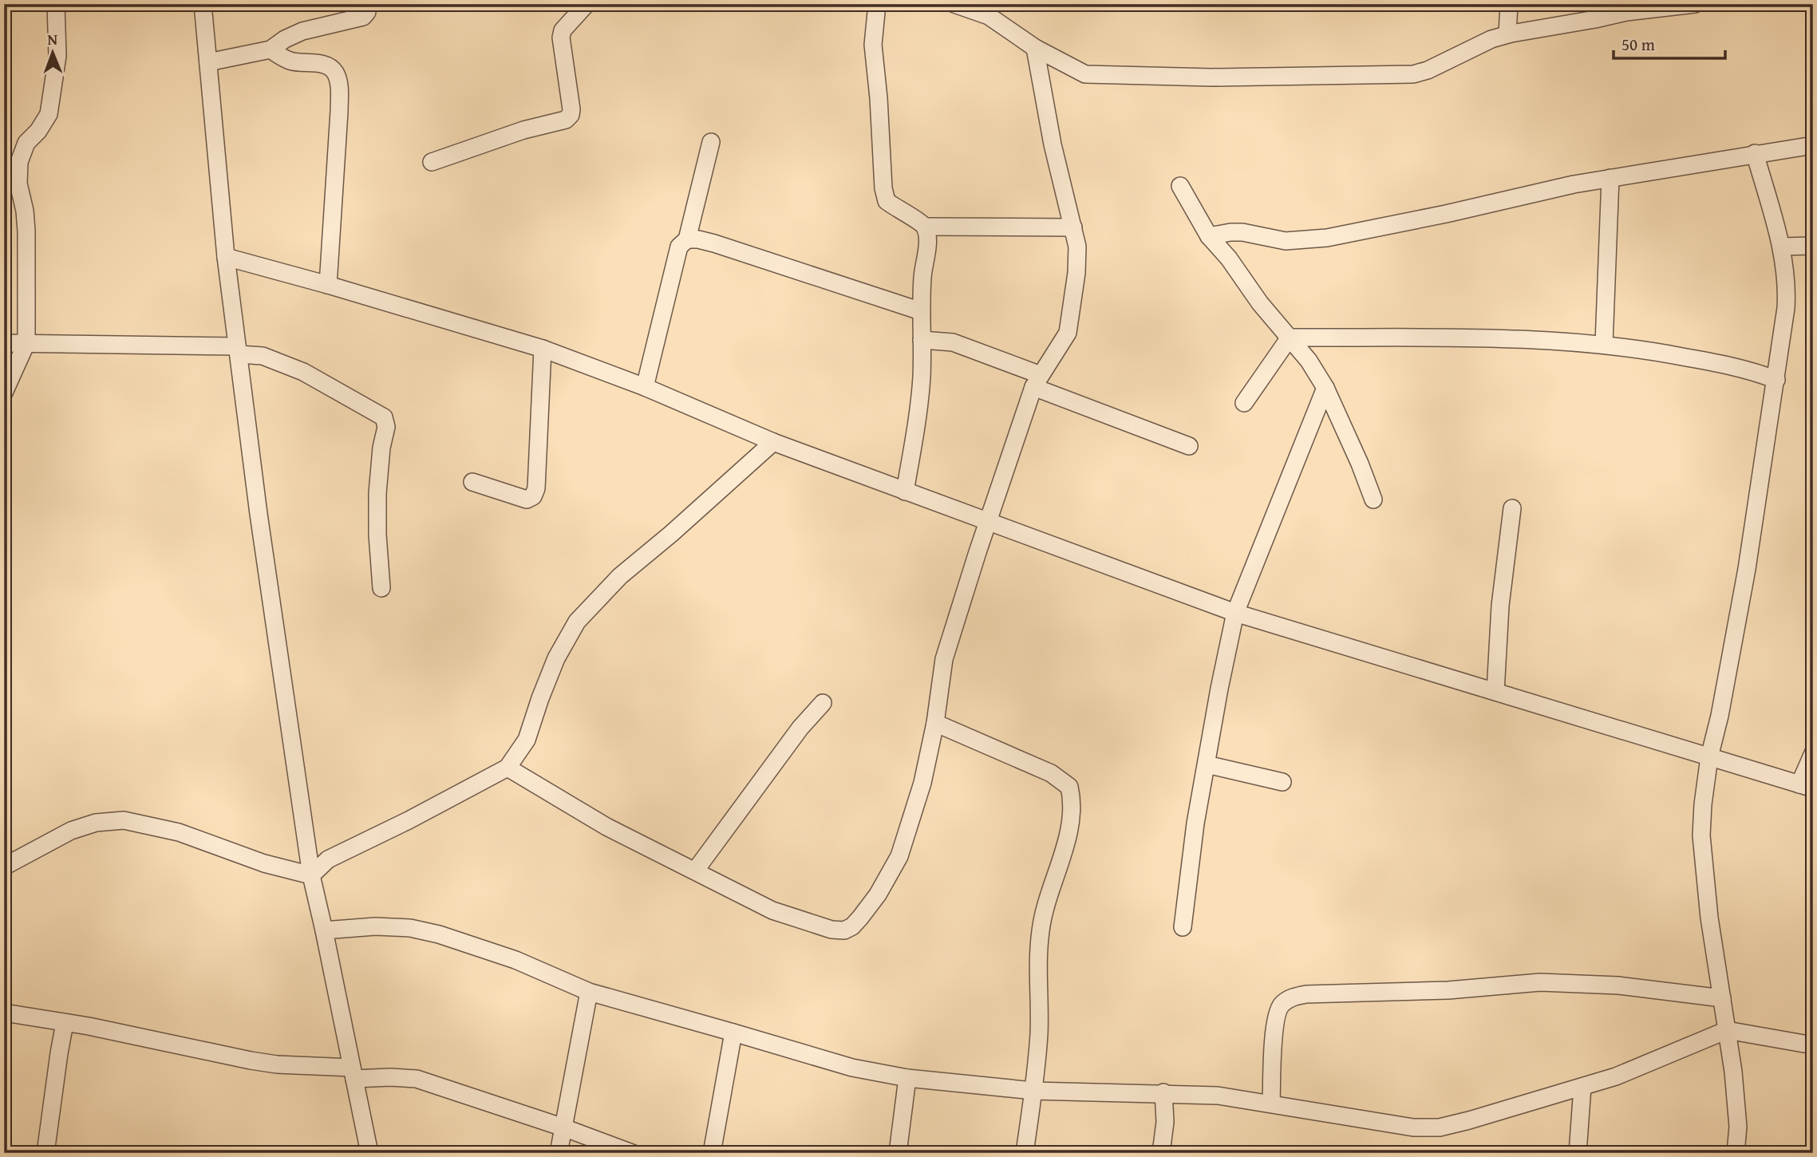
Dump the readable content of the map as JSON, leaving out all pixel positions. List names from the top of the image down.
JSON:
{
  "scale_bar": "50 m",
  "north": "top"
}
